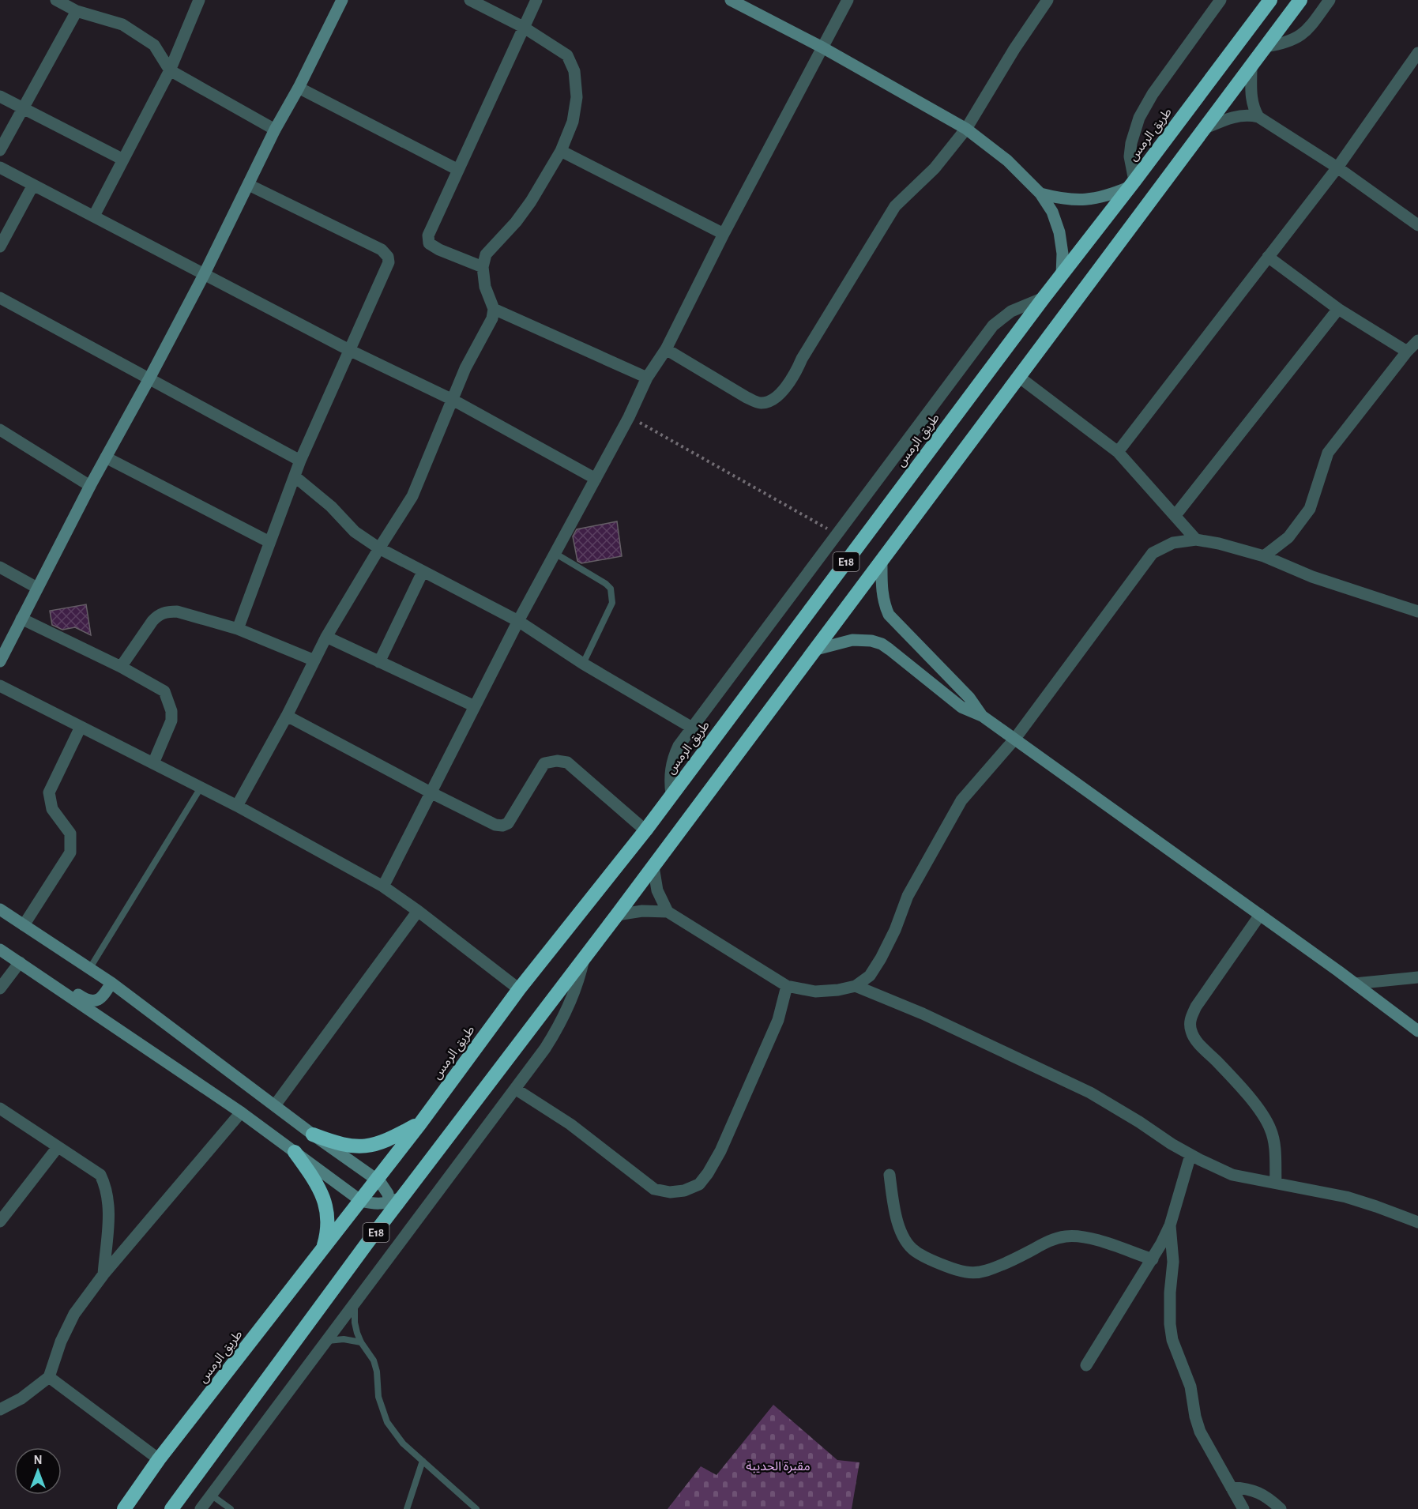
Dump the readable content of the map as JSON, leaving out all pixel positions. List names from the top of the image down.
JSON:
{
  "streets": {
    "highway": ["طريق الرمس", "E18"]
  },
  "parks": ["مقبرة الحديبة"],
  "north": "top"
}
